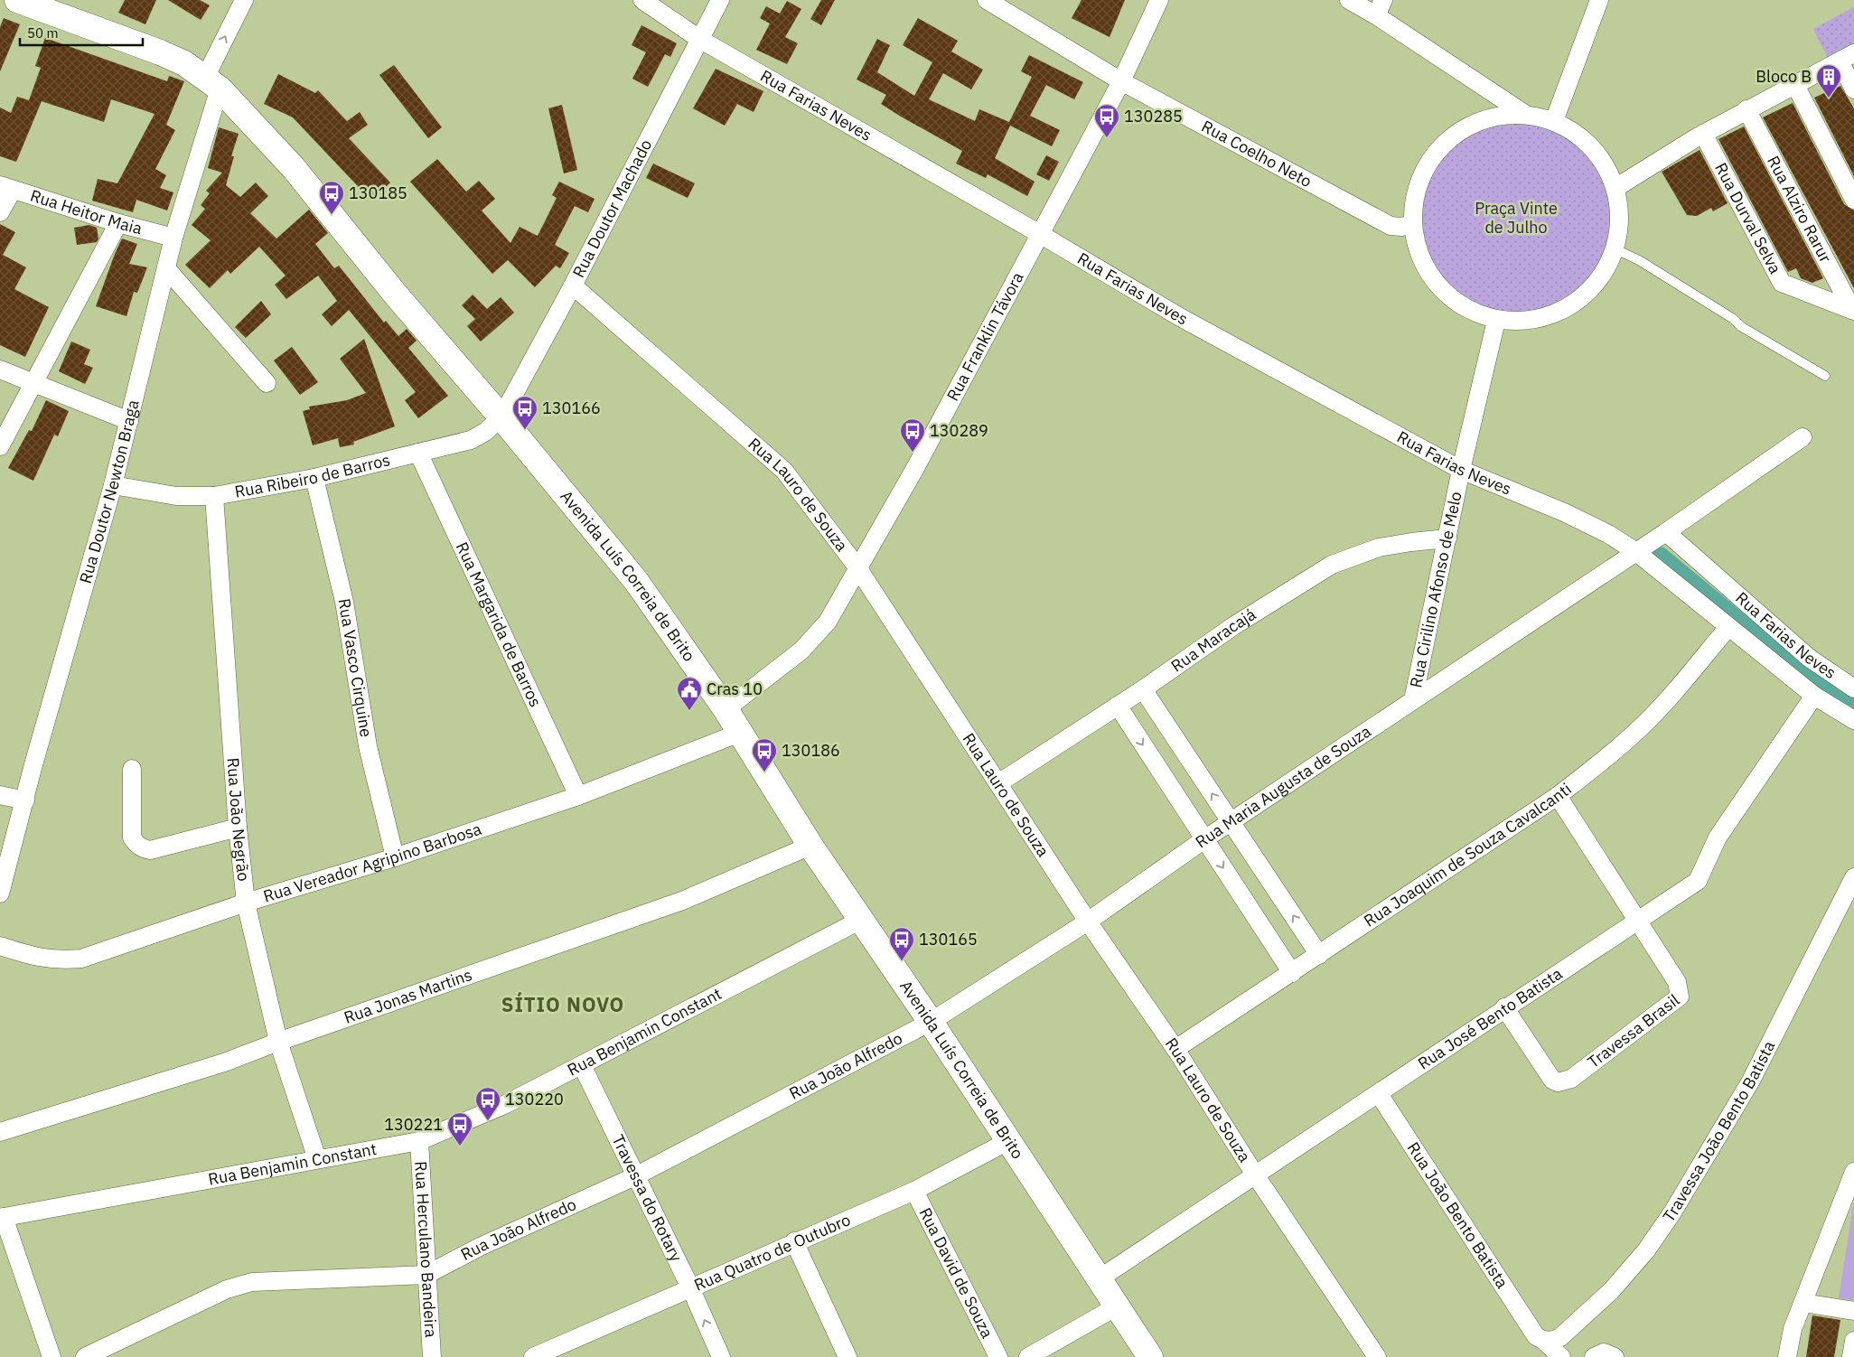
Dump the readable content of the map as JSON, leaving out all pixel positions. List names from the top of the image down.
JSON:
{
  "streets": {
    "main road": ["Avenida Luís Correia de Brito"],
    "street": [
      "Rua Farias Neves",
      "Rua Coelho Neto",
      "Rua Doutor Machado",
      "Rua Alziro Rarur",
      "Rua Heitor Maia",
      "Rua Durval Selva",
      "Rua Franklin Távora",
      "Rua Ribeiro de Barros",
      "Rua Doutor Newton Braga",
      "Rua Lauro de Souza",
      "Rua Cirilino Afonso de Melo",
      "Rua Margarida de Barros",
      "Rua Maracajá",
      "Rua Vasco Cirquine",
      "Rua Maria Augusta de Souza",
      "Rua João Negrão",
      "Rua Joaquim de Souza Cavalcanti",
      "Rua Vereador Agripino Barbosa",
      "Rua Jonas Martins",
      "Rua José Bento Batista",
      "Travessa Brasil",
      "Rua Benjamin Constant",
      "Rua João Alfredo",
      "Travessa João Bento Batista",
      "Travessa do Rotary",
      "Rua João Bento Batista",
      "Rua Herculano Bandeira",
      "Rua Quatro de Outubro",
      "Rua David de Souza"
    ]
  },
  "crossings": [
    ["Rua Farias Neves", "Rua Doutor Machado"],
    ["Rua Farias Neves", "Rua Franklin Távora"],
    ["Rua Farias Neves", "Rua Cirilino Afonso de Melo"],
    ["Rua Farias Neves", "Rua Maria Augusta de Souza"],
    ["Rua Farias Neves", "Rua Joaquim de Souza Cavalcanti"],
    ["Rua Farias Neves", "Rua José Bento Batista"],
    ["Rua Coelho Neto", "Rua Franklin Távora"],
    ["Rua Doutor Machado", "Rua Ribeiro de Barros"],
    ["Rua Doutor Machado", "Rua Lauro de Souza"],
    ["Rua Doutor Machado", "Avenida Luís Correia de Brito"],
    ["Rua Alziro Rarur", "Rua Durval Selva"],
    ["Rua Heitor Maia", "Rua Doutor Newton Braga"],
    ["Rua Franklin Távora", "Rua Lauro de Souza"],
    ["Rua Franklin Távora", "Avenida Luís Correia de Brito"],
    ["Rua Ribeiro de Barros", "Rua Doutor Newton Braga"],
    ["Rua Ribeiro de Barros", "Avenida Luís Correia de Brito"],
    ["Rua Ribeiro de Barros", "Rua Margarida de Barros"],
    ["Rua Ribeiro de Barros", "Rua Vasco Cirquine"],
    ["Rua Ribeiro de Barros", "Rua João Negrão"],
    ["Rua Doutor Newton Braga", "Avenida Luís Correia de Brito"],
    ["Rua Lauro de Souza", "Rua Maracajá"],
    ["Rua Lauro de Souza", "Rua Maria Augusta de Souza"],
    ["Rua Lauro de Souza", "Rua Joaquim de Souza Cavalcanti"],
    ["Rua Lauro de Souza", "Rua José Bento Batista"],
    ["Avenida Luís Correia de Brito", "Rua Maria Augusta de Souza"],
    ["Avenida Luís Correia de Brito", "Rua Vereador Agripino Barbosa"],
    ["Avenida Luís Correia de Brito", "Rua Jonas Martins"],
    ["Avenida Luís Correia de Brito", "Rua José Bento Batista"],
    ["Avenida Luís Correia de Brito", "Rua Benjamin Constant"],
    ["Avenida Luís Correia de Brito", "Rua João Alfredo"],
    ["Avenida Luís Correia de Brito", "Rua Quatro de Outubro"],
    ["Rua Cirilino Afonso de Melo", "Rua Maracajá"],
    ["Rua Cirilino Afonso de Melo", "Rua Maria Augusta de Souza"],
    ["Rua Margarida de Barros", "Rua Vereador Agripino Barbosa"],
    ["Rua Vasco Cirquine", "Rua Vereador Agripino Barbosa"],
    ["Rua Maria Augusta de Souza", "Rua João Alfredo"],
    ["Rua João Negrão", "Rua Vereador Agripino Barbosa"],
    ["Rua João Negrão", "Rua Jonas Martins"],
    ["Rua João Negrão", "Rua Benjamin Constant"],
    ["Rua Joaquim de Souza Cavalcanti", "Travessa Brasil"],
    ["Rua José Bento Batista", "Travessa Brasil"],
    ["Rua José Bento Batista", "Rua João Bento Batista"],
    ["Rua Benjamin Constant", "Travessa do Rotary"],
    ["Rua Benjamin Constant", "Rua Herculano Bandeira"],
    ["Rua João Alfredo", "Travessa do Rotary"],
    ["Rua João Alfredo", "Rua Herculano Bandeira"],
    ["Travessa João Bento Batista", "Rua João Bento Batista"],
    ["Travessa do Rotary", "Rua Quatro de Outubro"],
    ["Rua Quatro de Outubro", "Rua David de Souza"]
  ],
  "districts": ["SÍTIO NOVO"],
  "parks": ["Praça Vinte de Julho"],
  "places": {
    "building": ["Bloco B"],
    "bus stop": [
      "130285",
      "130185",
      "130166",
      "130289",
      "130186",
      "130165",
      "130220",
      "130221"
    ],
    "public building": ["Cras 10"]
  },
  "scale_bar": "50 m"
}
